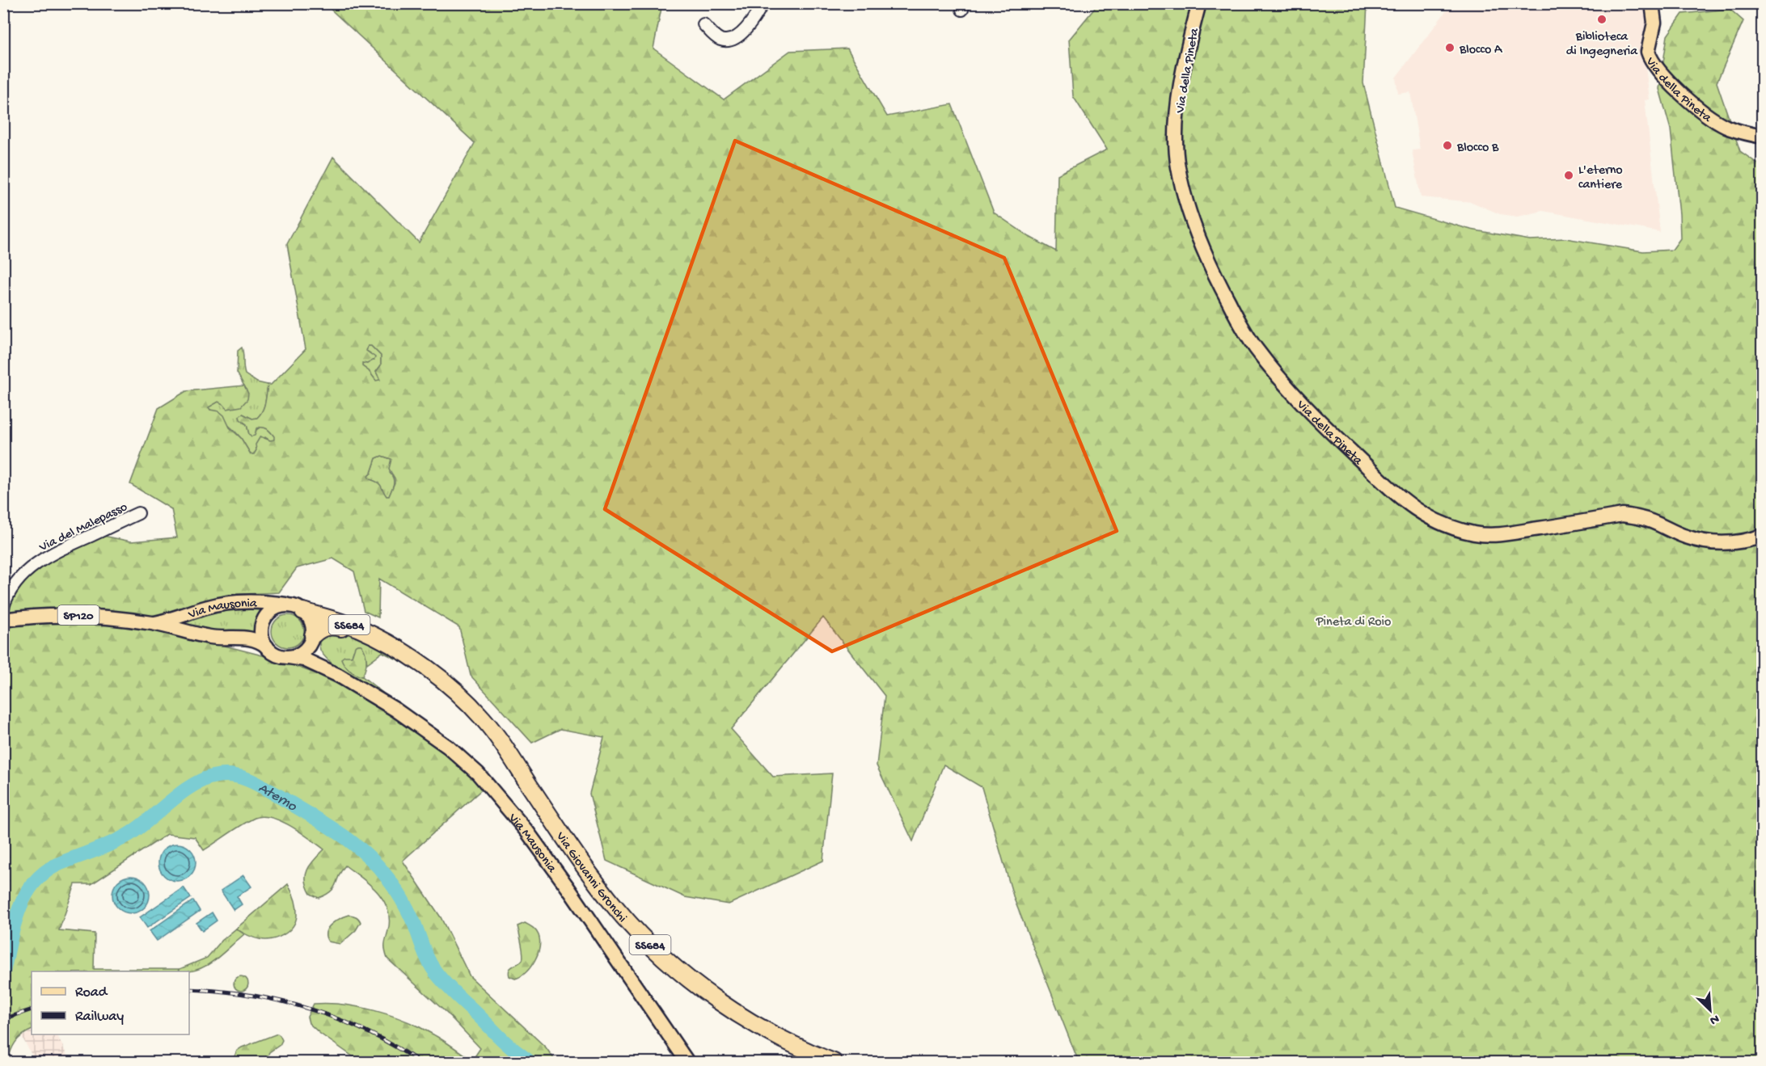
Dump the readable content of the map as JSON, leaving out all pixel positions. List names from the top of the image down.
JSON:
{
  "streets": {
    "highway": ["SS684", "Via Giovanni Gronchi"],
    "main road": ["Via della Pineta", "Via Mausonia", "SP120"],
    "street": ["Via del Malepasso"]
  },
  "crossings": [
    ["Via Mausonia", "Via Giovanni Gronchi"]
  ],
  "water": ["Aterno"],
  "parks": ["Pineta di Roio"],
  "places": [
    "Biblioteca di Ingegneria",
    "Blocco A",
    "Blocco B",
    "L'eterno cantiere"
  ],
  "legend": ["Road", "Railway"],
  "north": "bottom right"
}
